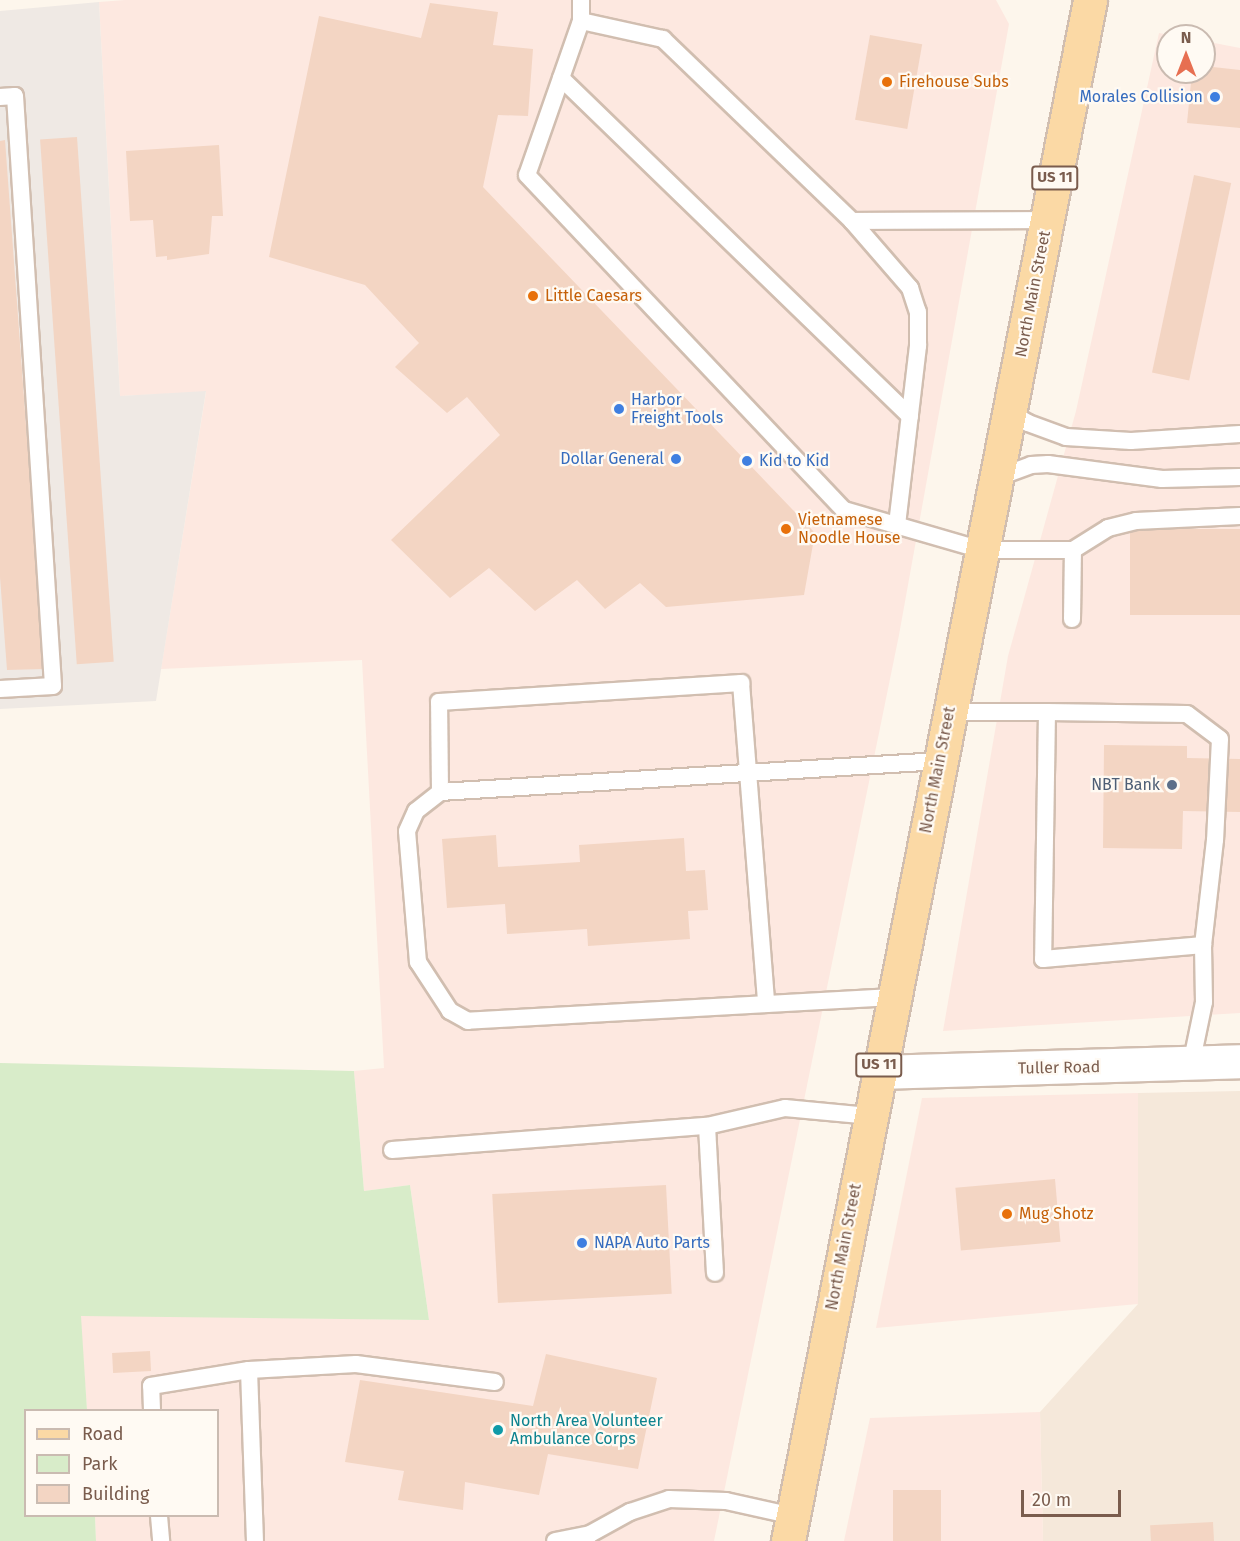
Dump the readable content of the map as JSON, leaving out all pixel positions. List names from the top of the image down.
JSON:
{
  "streets": {
    "main road": ["US 11", "North Main Street"],
    "street": ["Tuller Road"]
  },
  "crossings": [
    ["North Main Street", "Tuller Road"]
  ],
  "places": [
    "Firehouse Subs",
    "Morales Collision",
    "Little Caesars",
    "Harbor Freight Tools",
    "Dollar General",
    "Kid to Kid",
    "Vietnamese Noodle House",
    "NBT Bank",
    "Mug Shotz",
    "NAPA Auto Parts",
    "North Area Volunteer Ambulance Corps"
  ],
  "legend": ["Road", "Park", "Building"],
  "scale_bar": "20 m",
  "north": "top"
}
